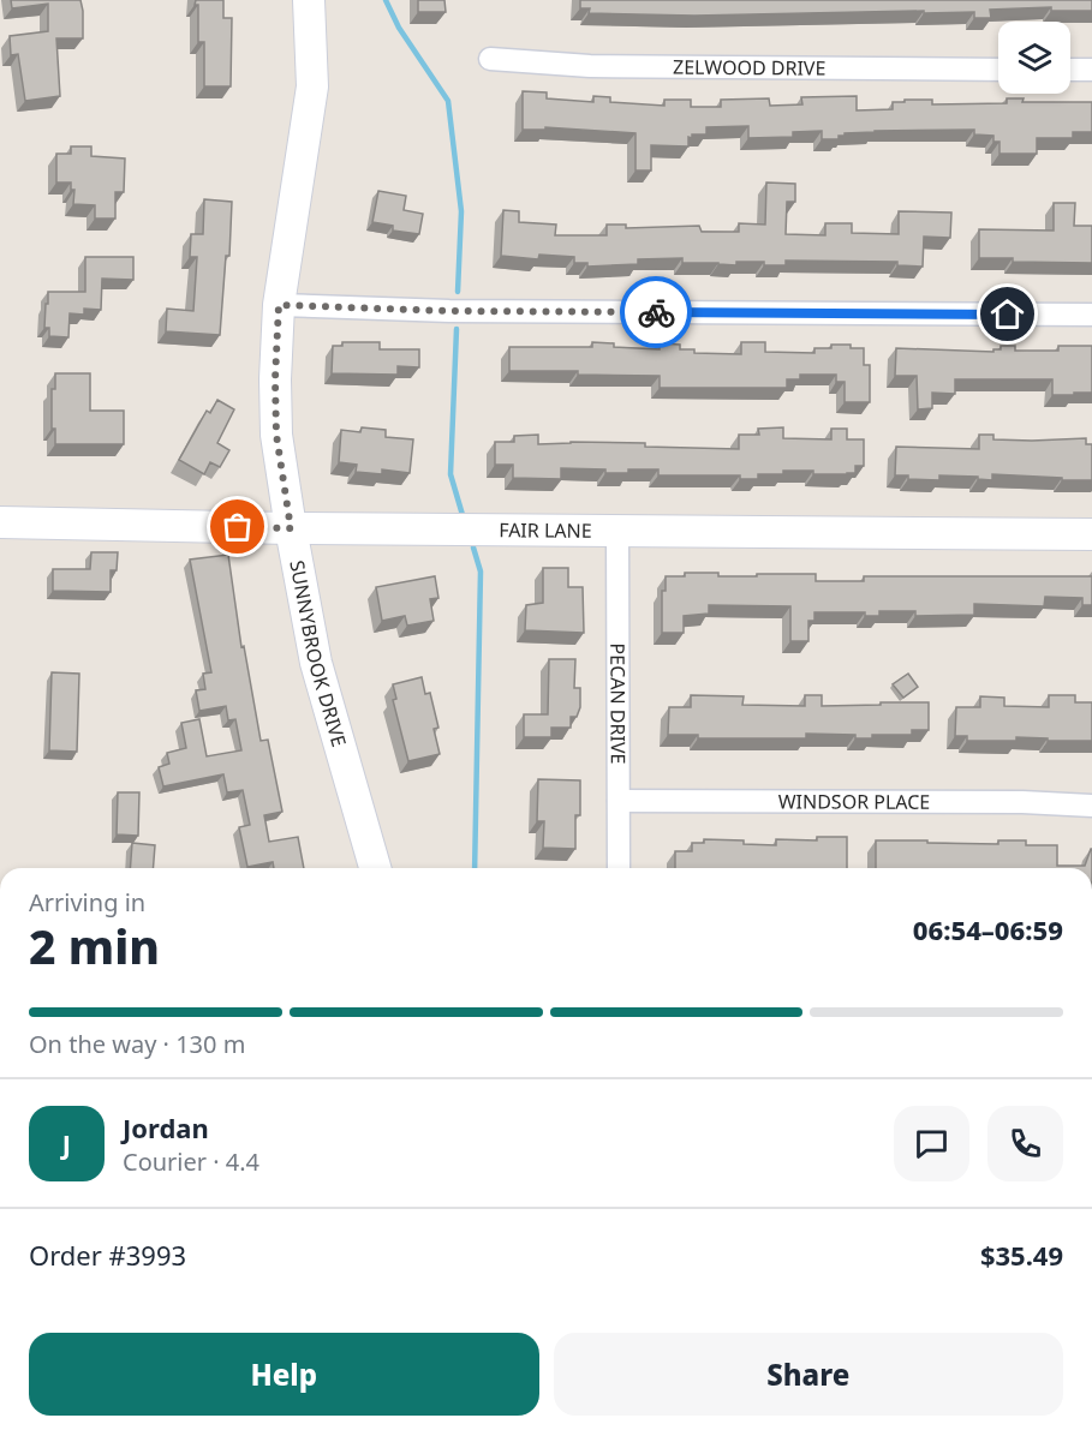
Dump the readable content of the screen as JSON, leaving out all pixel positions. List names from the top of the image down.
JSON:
{
  "streets": {
    "street": [
      "ZELWOOD DRIVE",
      "FAIR LANE",
      "SUNNYBROOK DRIVE",
      "PECAN DRIVE",
      "WINDSOR PLACE"
    ]
  },
  "crossings": [
    ["FAIR LANE", "SUNNYBROOK DRIVE"],
    ["FAIR LANE", "PECAN DRIVE"],
    ["PECAN DRIVE", "WINDSOR PLACE"]
  ],
  "page": {
    "heading": ["2 min", "Arriving in", "06:54–06:59"],
    "panel": [
      "Jordan",
      "Courier · 4.4",
      "Order #3993",
      "$35.49"
    ],
    "bar": "On the way · 130 m",
    "round": "J",
    "buttons": ["Help", "Share"]
  }
}
